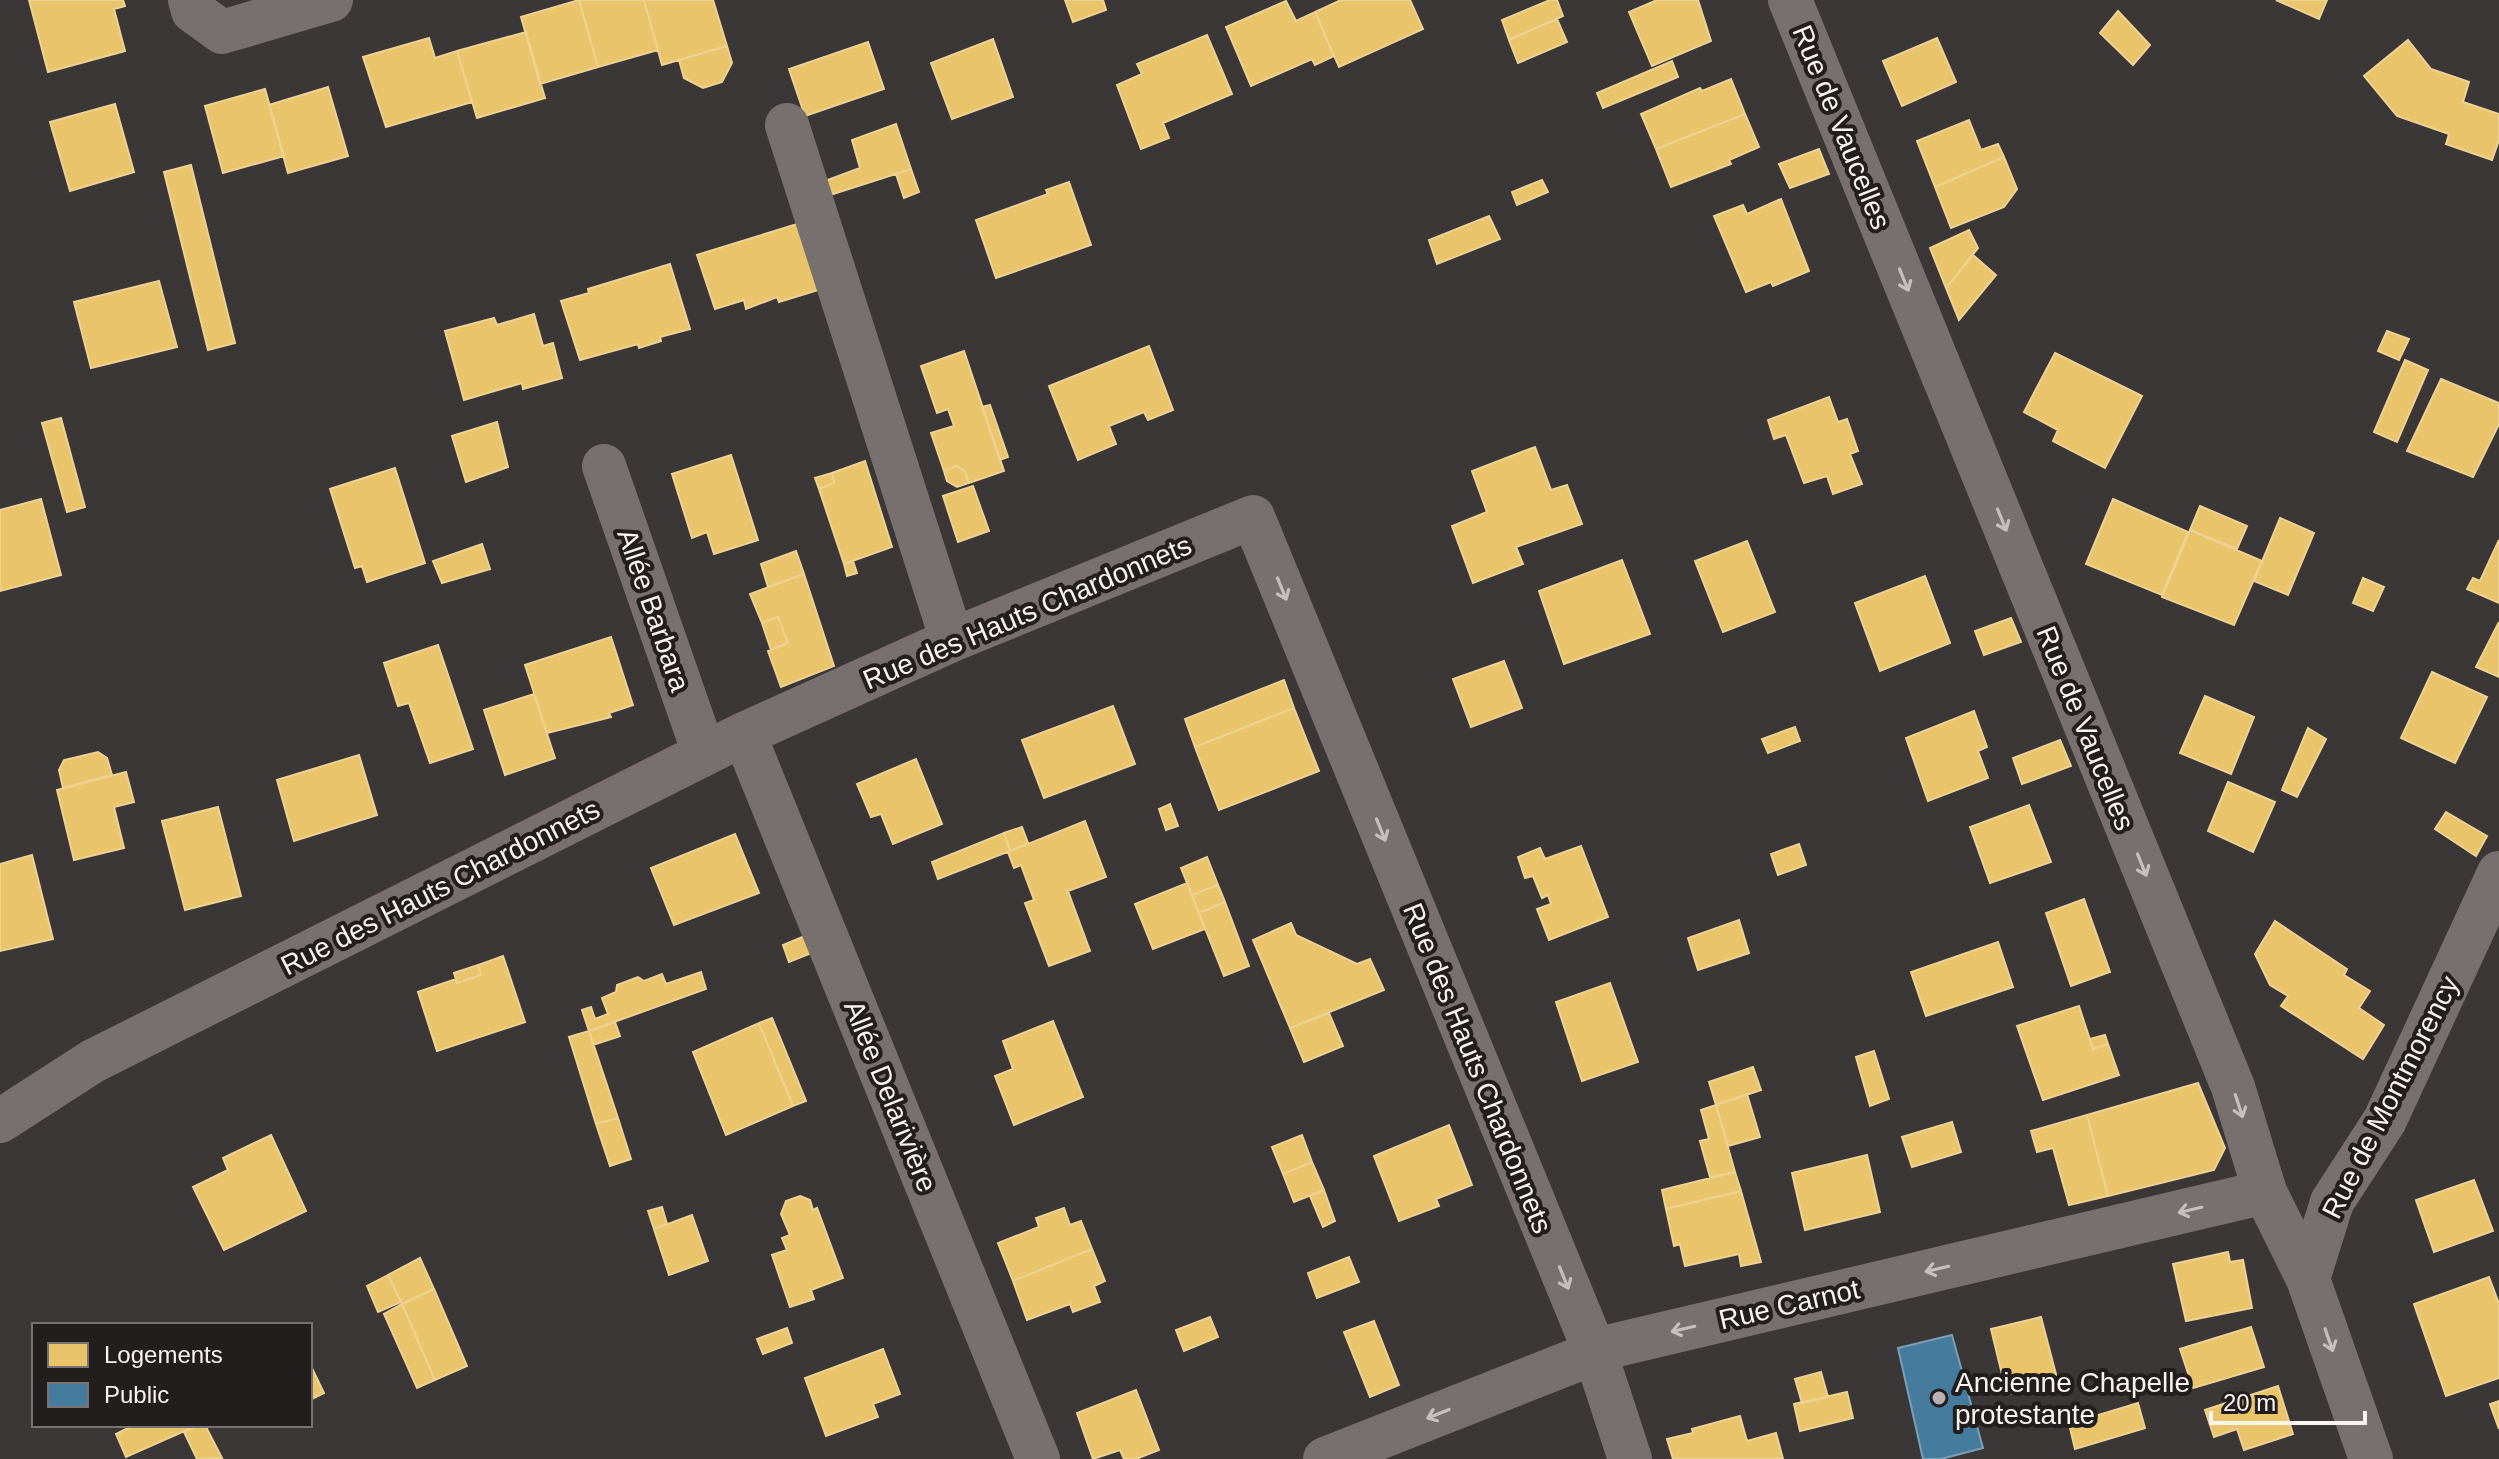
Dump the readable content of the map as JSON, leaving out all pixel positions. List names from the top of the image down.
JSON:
{
  "streets": {
    "street": [
      "Rue de Vaucelles",
      "Allée Barbara",
      "Rue des Hauts Chardonnets",
      "Allée Delarivière",
      "Rue de Montmorency",
      "Rue Carnot"
    ]
  },
  "crossings": [
    ["Rue de Vaucelles", "Rue de Montmorency"],
    ["Rue de Vaucelles", "Rue Carnot"],
    ["Allée Barbara", "Rue des Hauts Chardonnets"],
    ["Rue des Hauts Chardonnets", "Allée Delarivière"],
    ["Rue des Hauts Chardonnets", "Rue Carnot"]
  ],
  "one_way": ["Rue de Vaucelles", "Rue Carnot"],
  "places": ["Ancienne Chapelle protestante"],
  "legend": ["Logements", "Public"],
  "scale_bar": "20 m"
}
